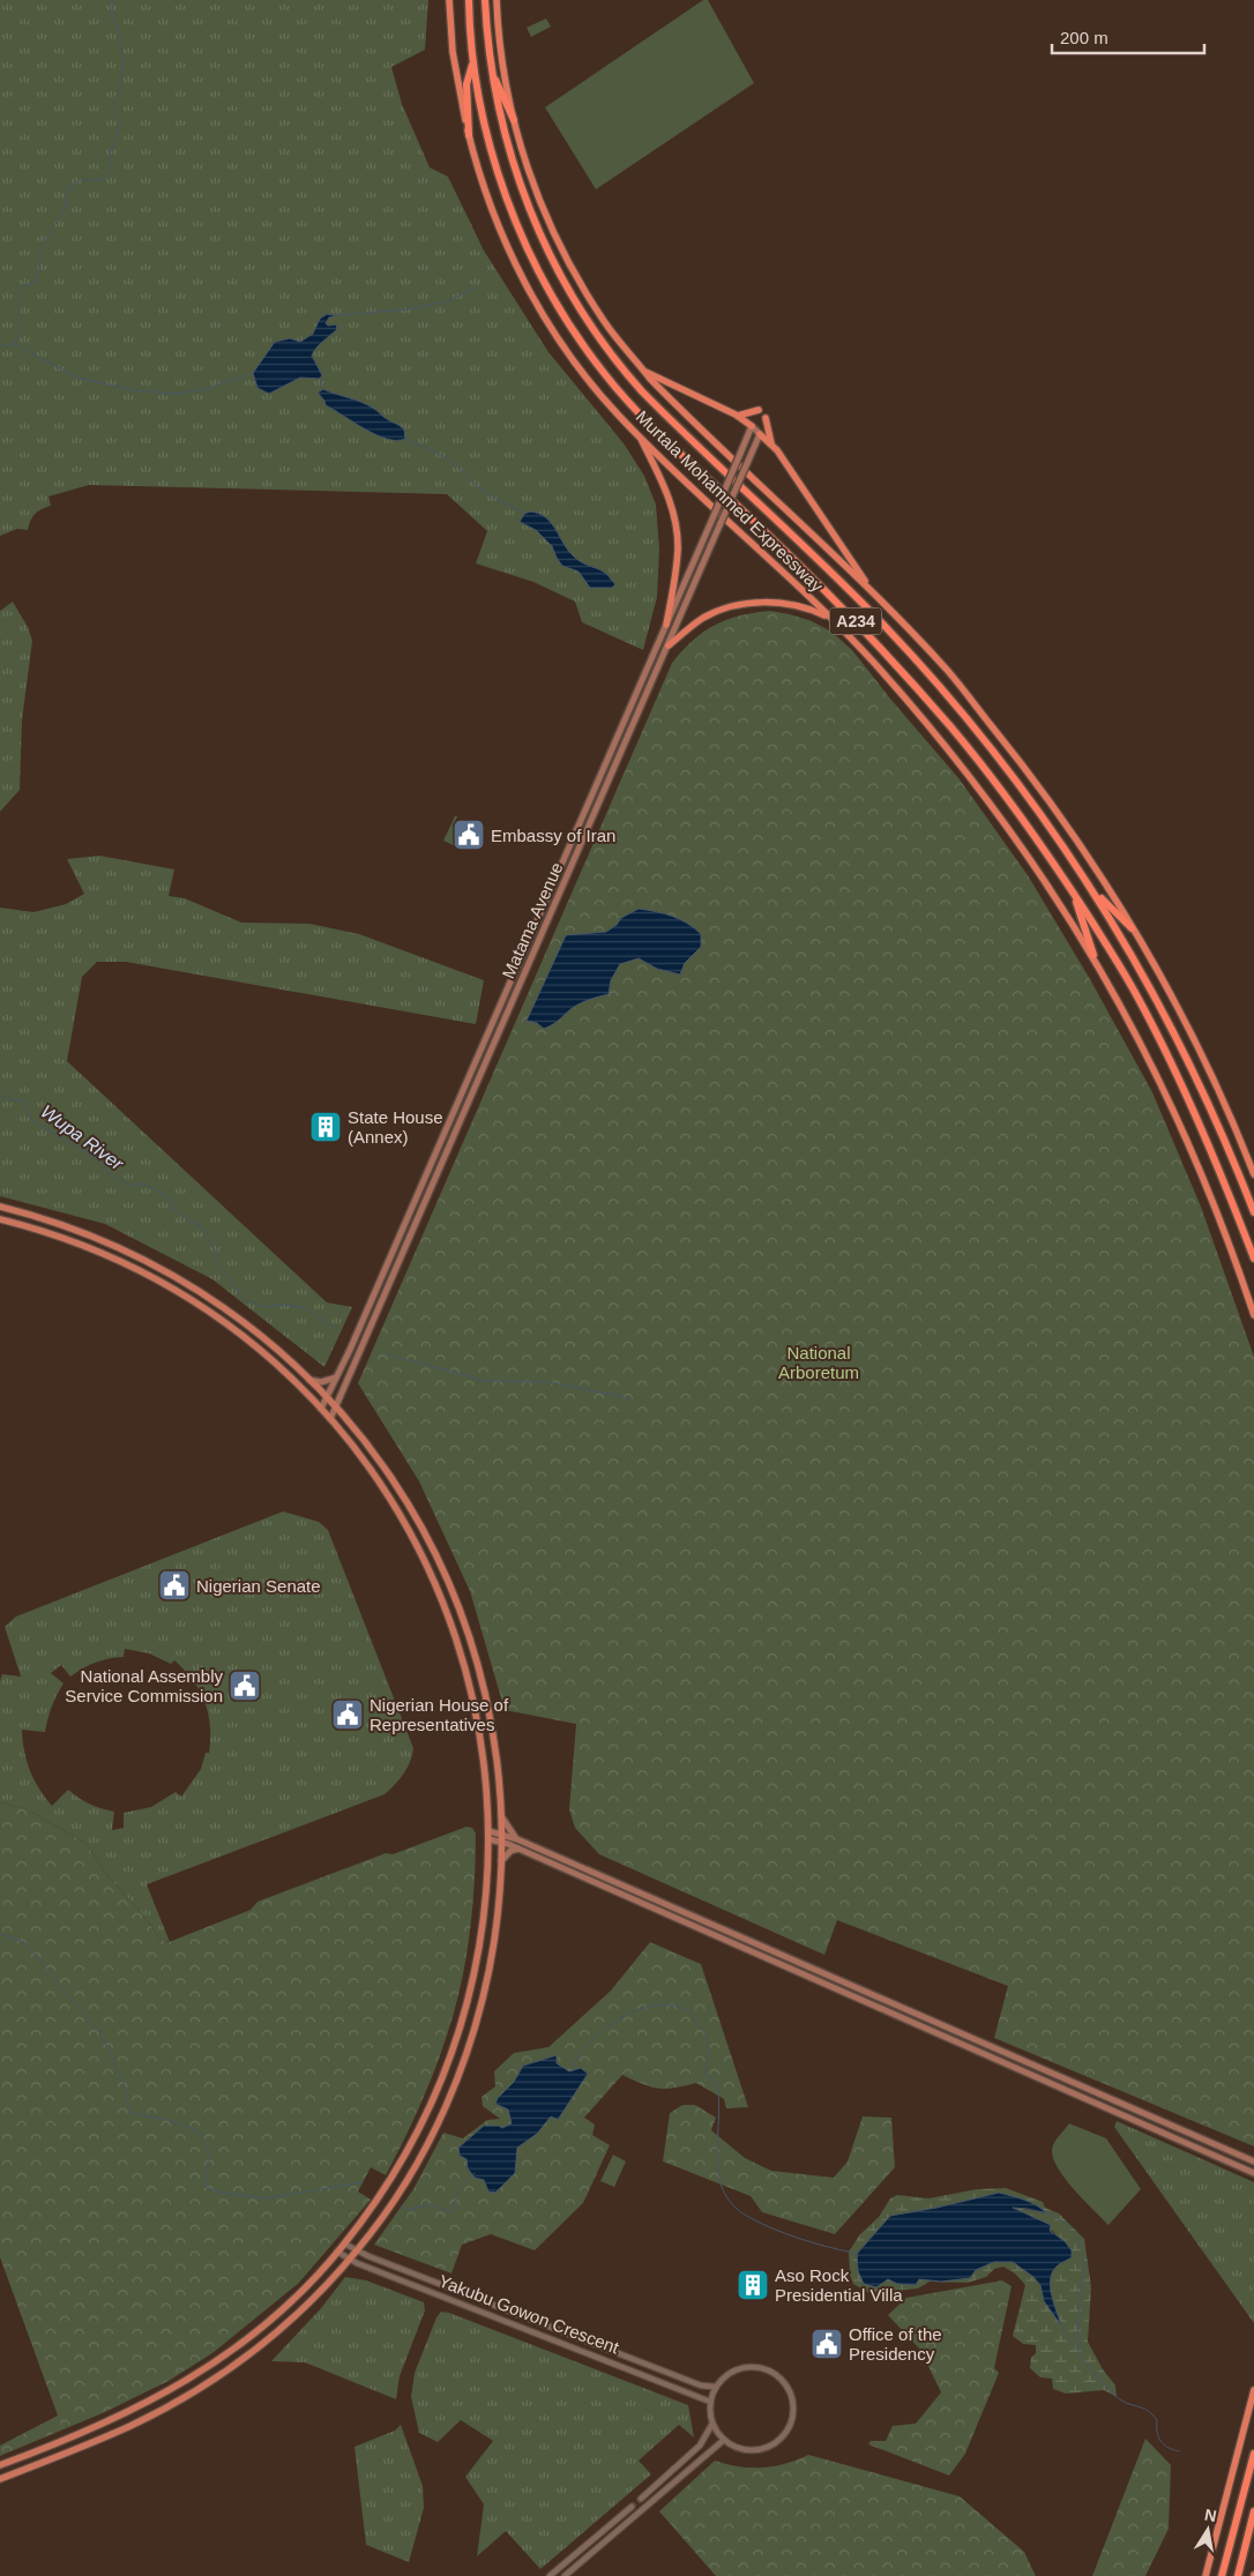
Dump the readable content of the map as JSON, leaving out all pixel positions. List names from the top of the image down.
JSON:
{
  "streets": {
    "highway": ["Murtala Mohammed Expressway", "A234"],
    "main road": ["Matama Avenue"],
    "street": ["Yakubu Gowon Crescent"]
  },
  "water": ["Wupa River"],
  "parks": ["National Arboretum"],
  "places": {
    "public building": [
      "Embassy of Iran",
      "Nigerian Senate",
      "National Assembly Service Commission",
      "Nigerian House of Representatives",
      "Office of the Presidency"
    ],
    "building": ["State House (Annex)", "Aso Rock Presidential Villa"]
  },
  "scale_bar": "200 m",
  "north": "top"
}
